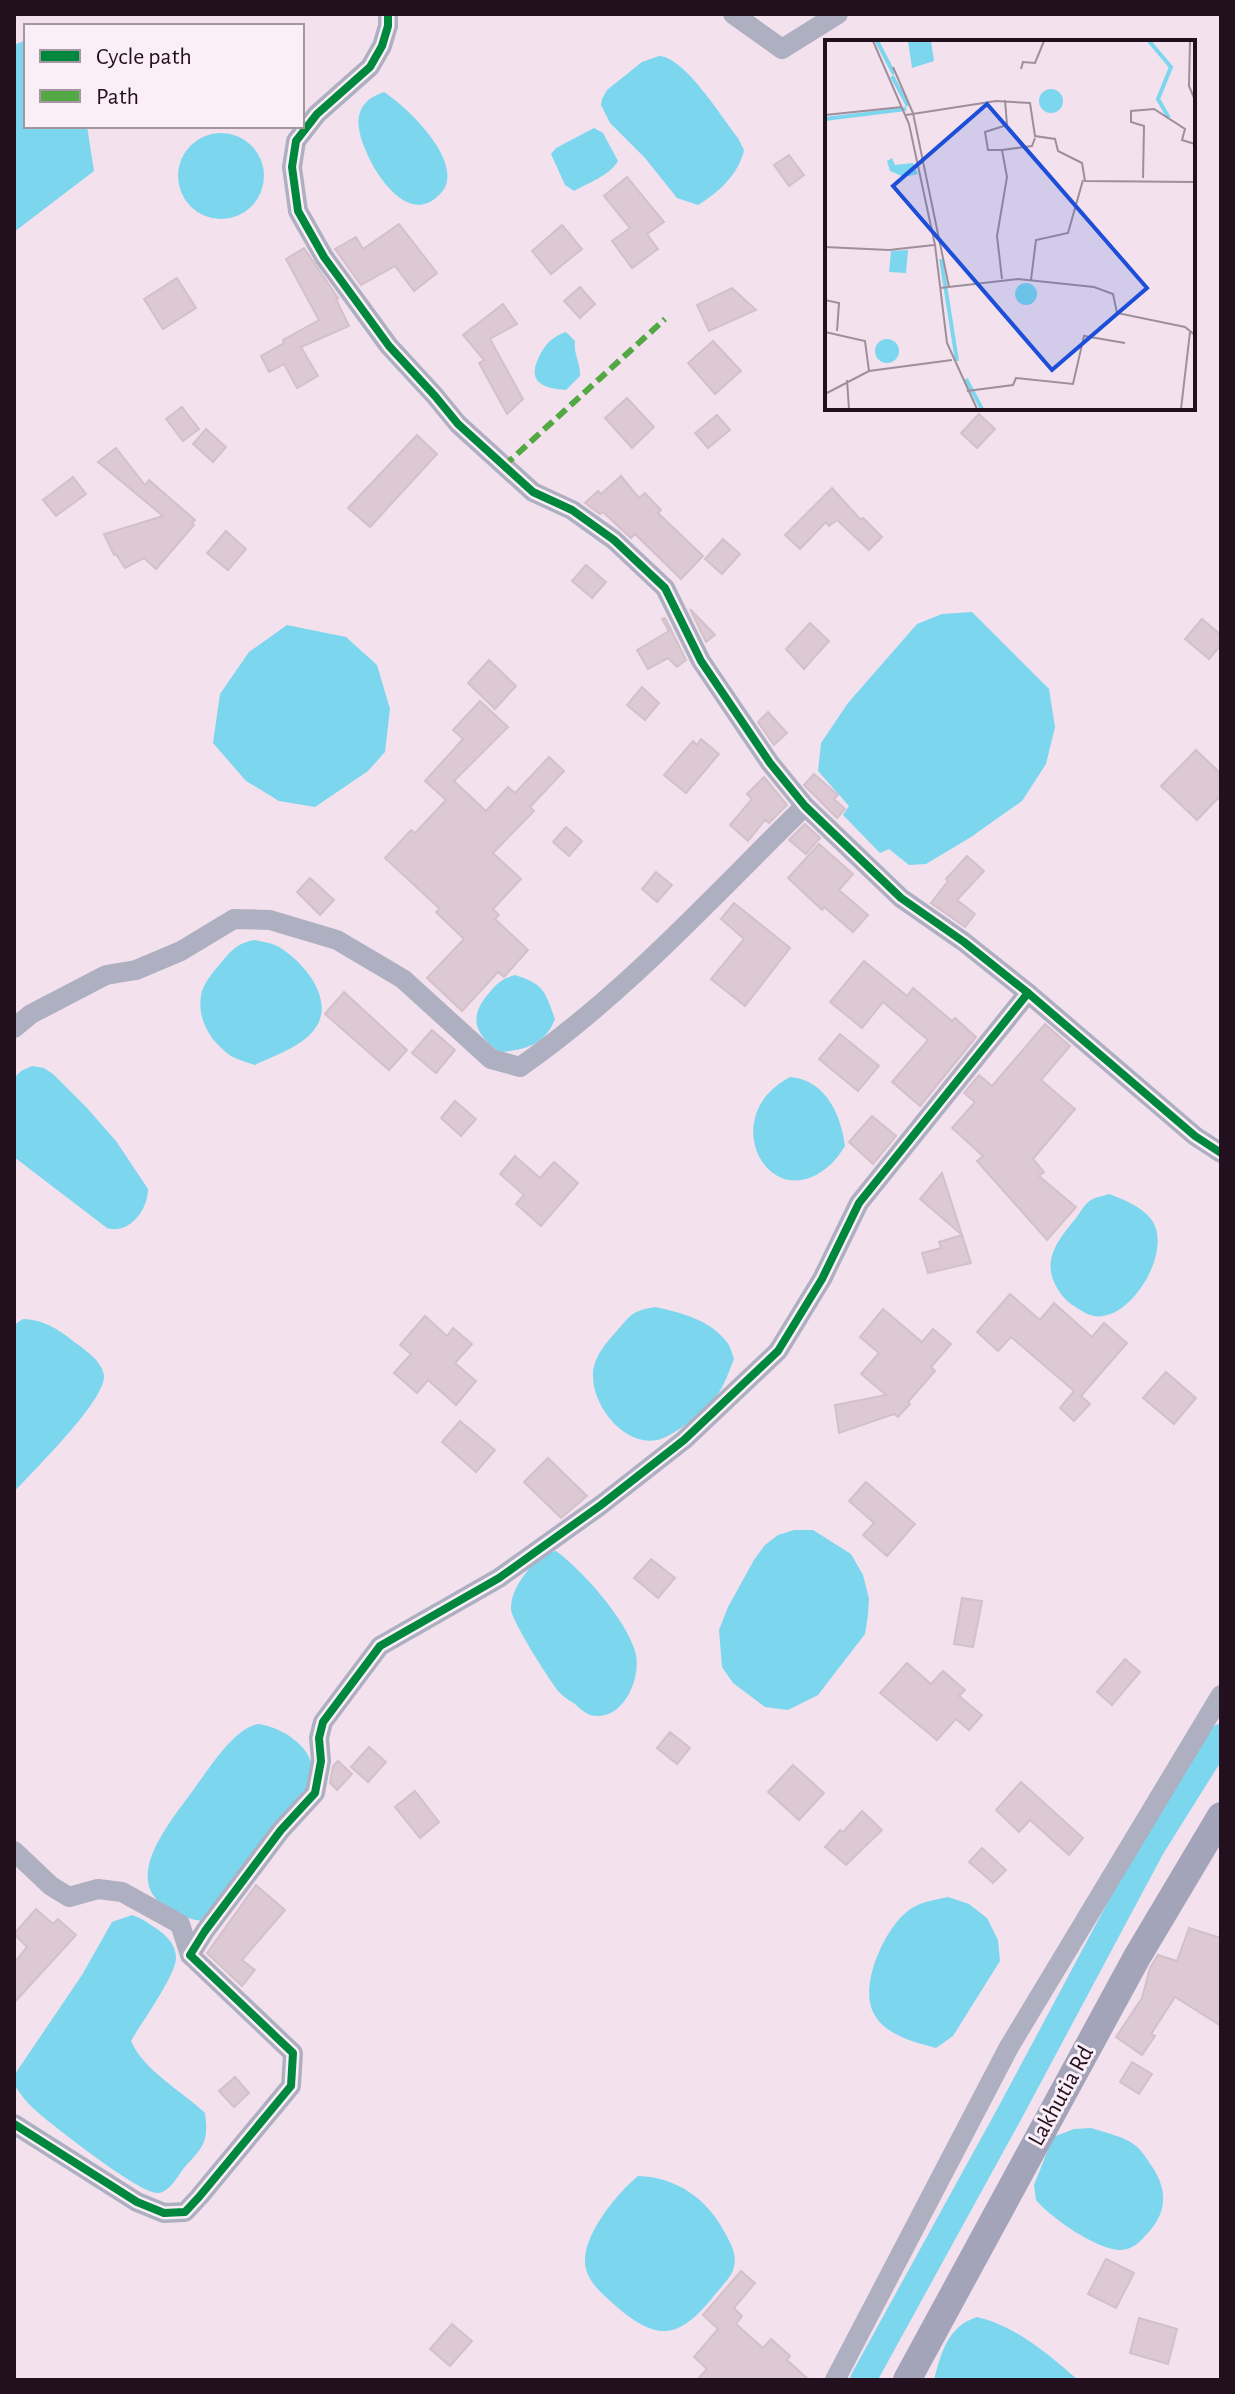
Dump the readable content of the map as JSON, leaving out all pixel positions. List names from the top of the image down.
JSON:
{
  "streets": {
    "street": ["Lakhutia Rd"]
  },
  "legend": ["Cycle path", "Path"]
}
